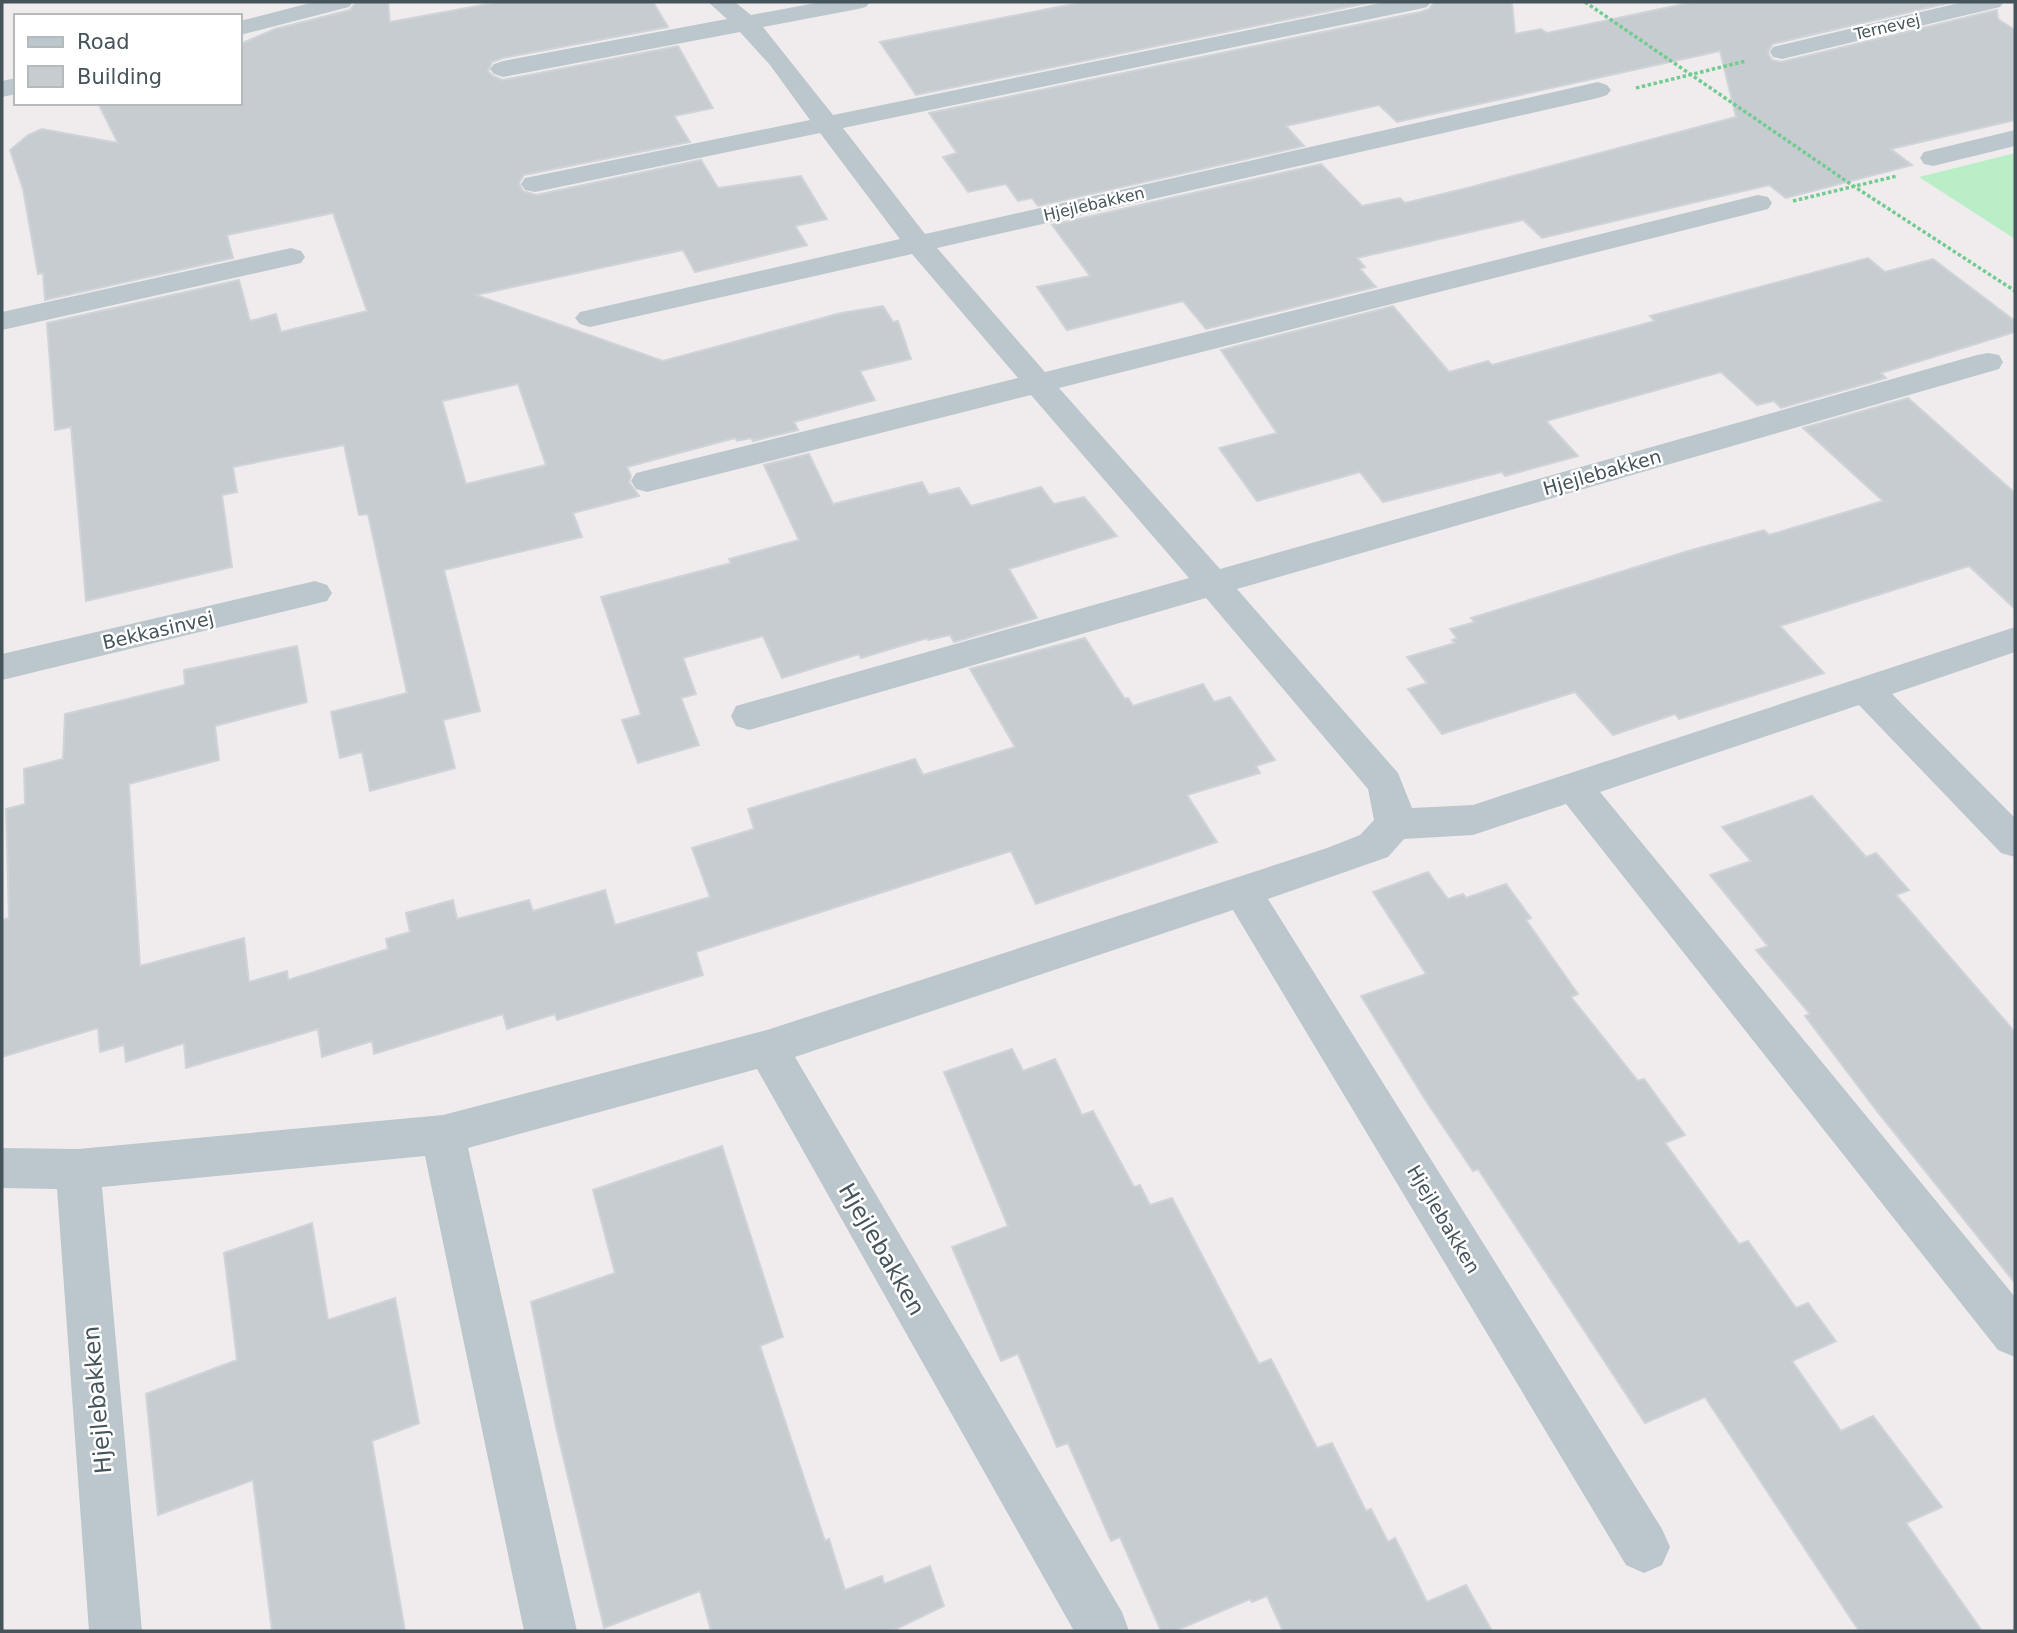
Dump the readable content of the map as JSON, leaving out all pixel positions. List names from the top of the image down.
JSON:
{
  "streets": {
    "street": ["Ternevej", "Hjejlebakken", "Bekkasinvej"]
  },
  "legend": ["Road", "Building"]
}
